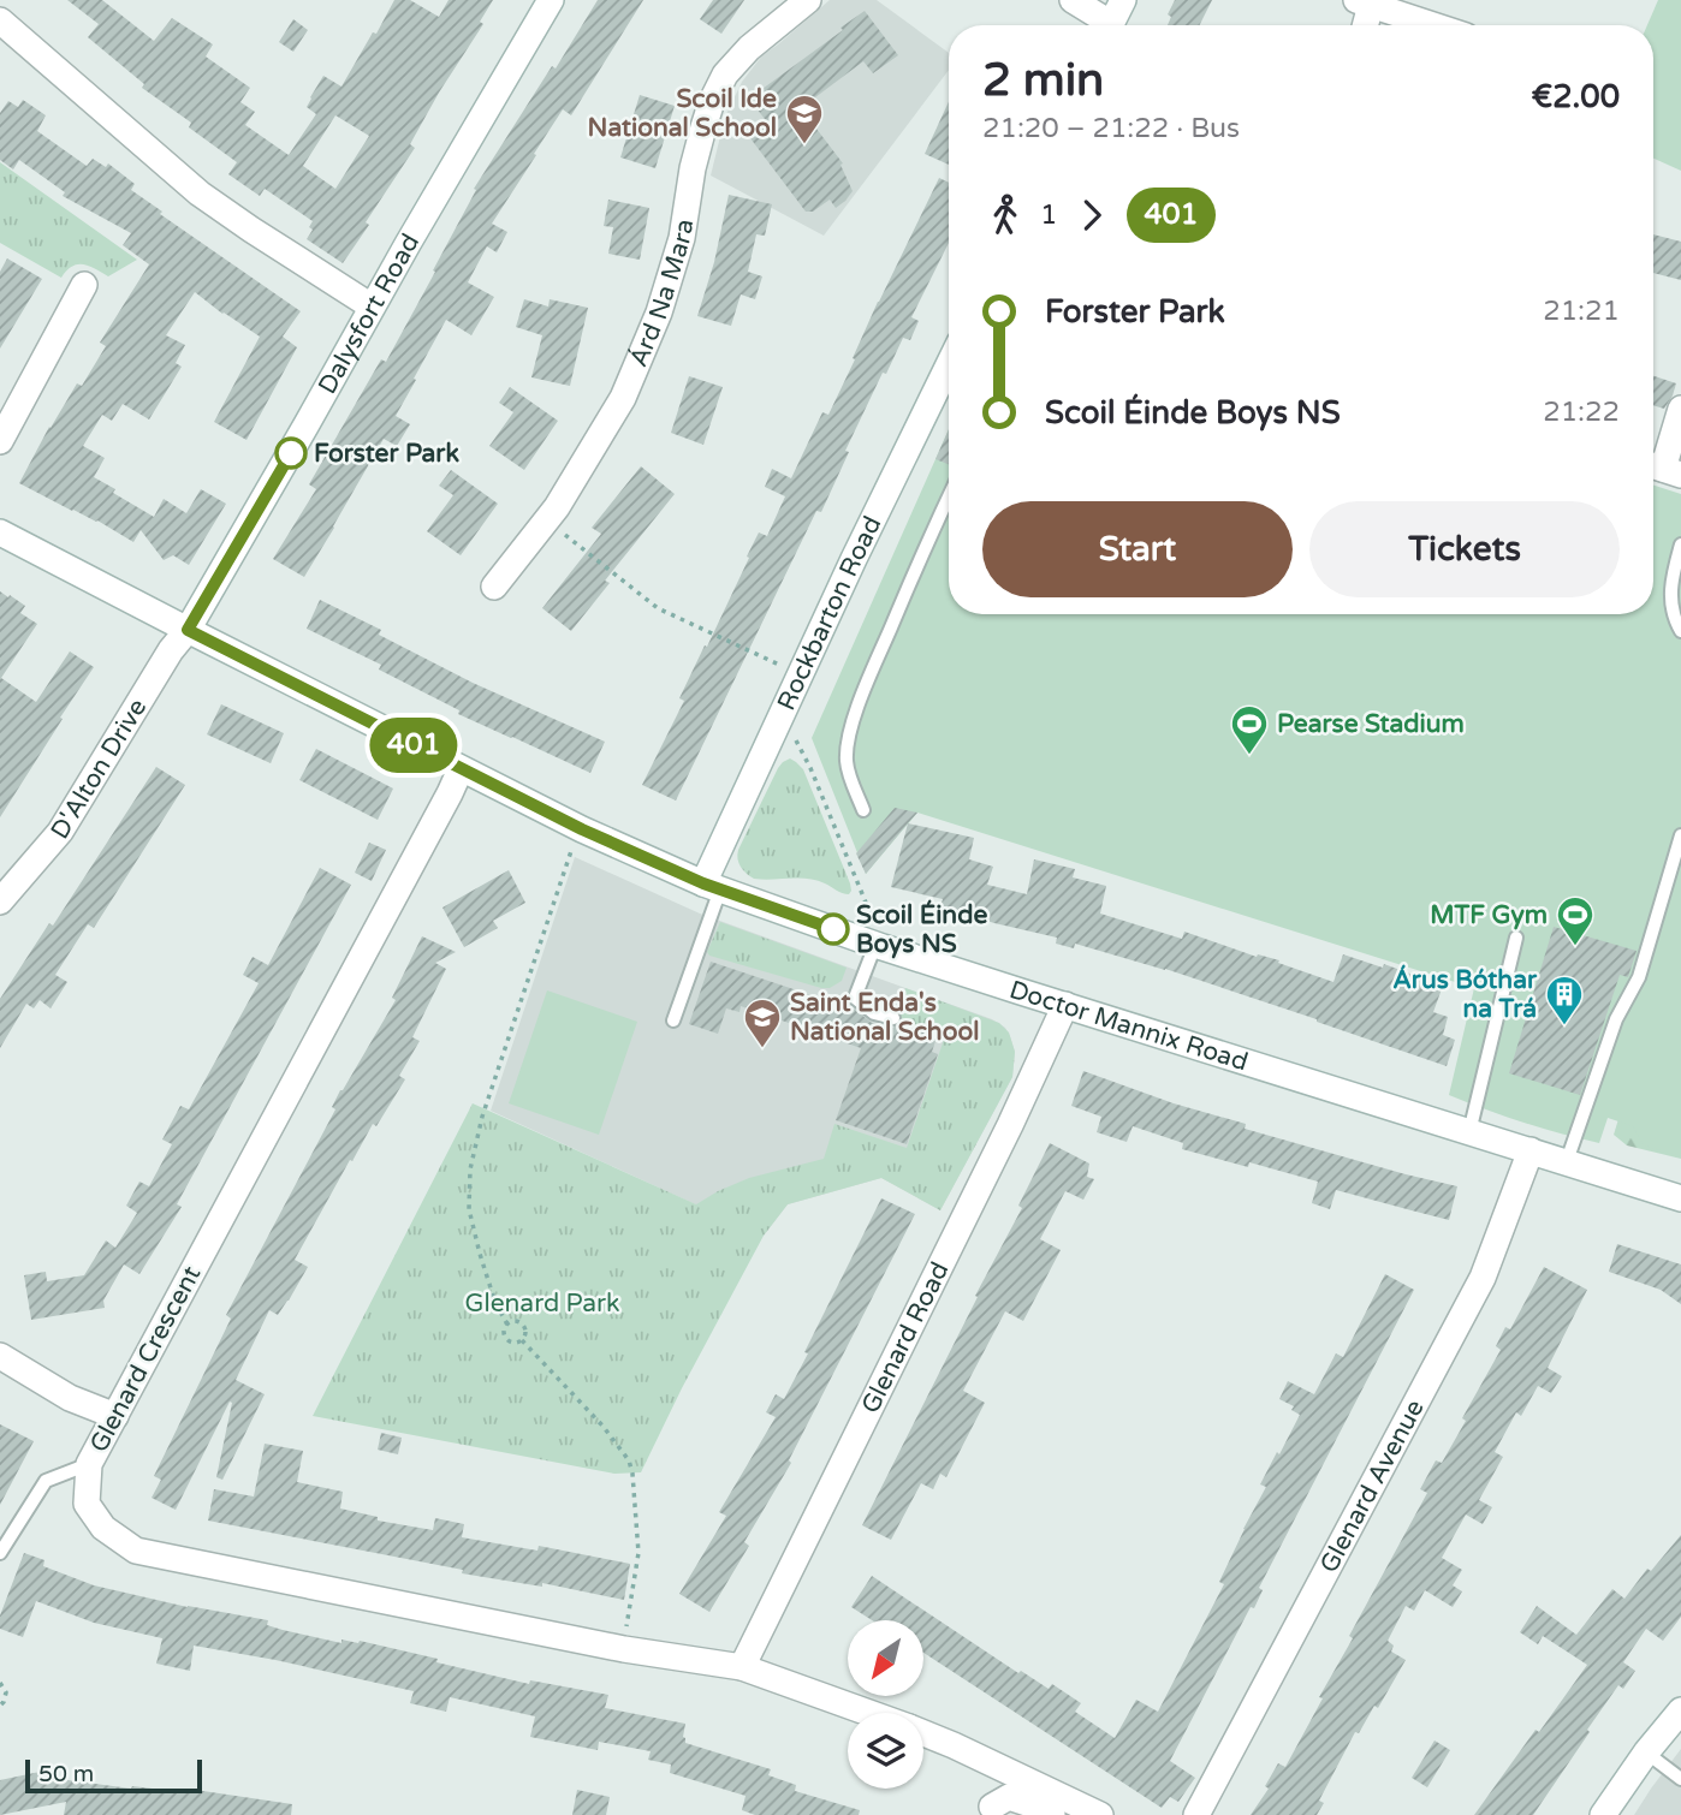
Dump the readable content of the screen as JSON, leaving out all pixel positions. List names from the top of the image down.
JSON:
{
  "streets": {
    "street": [
      "Árd Na Mara",
      "Dalysfort Road",
      "Rockbarton Road",
      "D'Alton Drive",
      "Doctor Mannix Road",
      "Glenard Road",
      "Glenard Crescent",
      "Glenard Avenue"
    ]
  },
  "crossings": [
    ["Dalysfort Road", "D'Alton Drive"],
    ["Dalysfort Road", "Doctor Mannix Road"],
    ["Rockbarton Road", "Doctor Mannix Road"],
    ["D'Alton Drive", "Doctor Mannix Road"],
    ["Doctor Mannix Road", "Glenard Road"],
    ["Doctor Mannix Road", "Glenard Crescent"],
    ["Doctor Mannix Road", "Glenard Avenue"],
    ["Glenard Road", "Glenard Crescent"]
  ],
  "parks": ["Glenard Park"],
  "places": {
    "school or university": ["Scoil Ide National School", "Saint Enda's National School"],
    "other": ["Forster Park", "Scoil Éinde Boys NS"],
    "sports": ["Pearse Stadium", "MTF Gym"],
    "building": ["Árus Bóthar na Trá"]
  },
  "lines": ["bus line 401"],
  "scale_bar": "50 m",
  "north": "bottom left",
  "page": {
    "on_map": "401",
    "heading": ["2 min", "21:20 – 21:22 · Bus", "€2.00"],
    "legs": ["1", "401"],
    "list": [
      {
        "name": "Forster Park",
        "value": "21:21"
      },
      {
        "name": "Scoil Éinde Boys NS",
        "value": "21:22"
      }
    ],
    "buttons": ["Start", "Tickets"],
    "scale": "50 m"
  }
}
